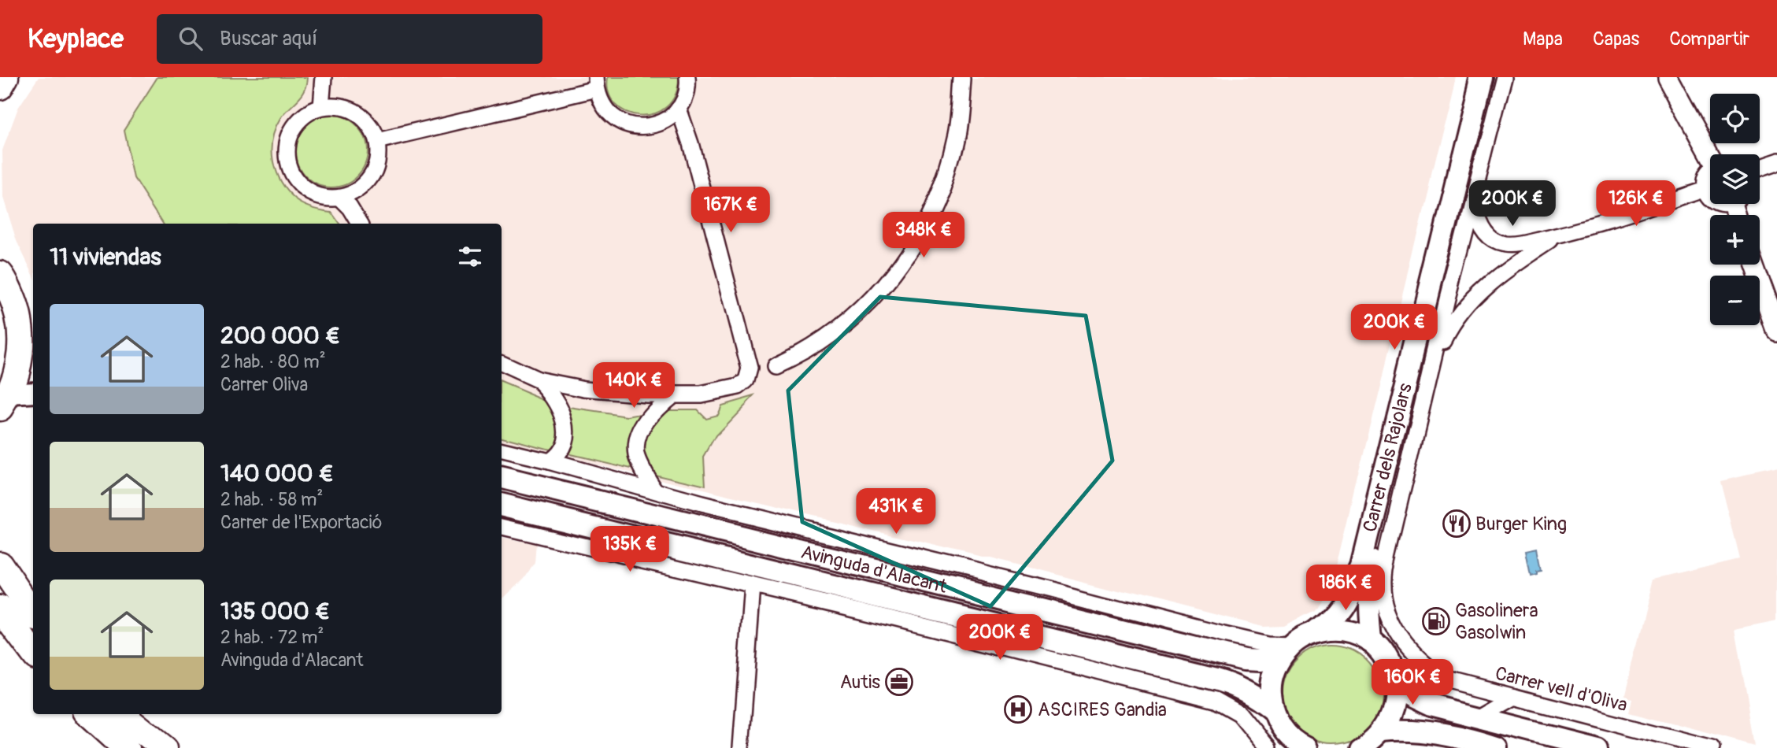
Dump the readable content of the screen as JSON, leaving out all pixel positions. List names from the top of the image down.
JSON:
{
  "streets": {
    "main road": ["Carrer dels Rajolars", "Avinguda d'Alacant"],
    "street": ["Carrer vell d'Oliva"]
  },
  "crossings": [
    ["Carrer dels Rajolars", "Avinguda d'Alacant"]
  ],
  "places": {
    "restaurant": ["Burger King"],
    "fuel station": ["Gasolinera Gasolwin"],
    "office": ["Autis"],
    "hospital": ["ASCIRES Gandia"]
  },
  "page": {
    "header": "Keyplace",
    "search": "Buscar aquí",
    "nav": ["Mapa", "Capas", "Compartir"],
    "map_buttons": ["+", "−"],
    "price": [
      "200K €",
      "126K €",
      "167K €",
      "348K €",
      "200K €",
      "140K €",
      "431K €",
      "135K €",
      "186K €",
      "200K €",
      "160K €"
    ],
    "heading": "11 viviendas",
    "list": [
      {
        "name": "200 000 €",
        "note": "2 hab. · 80 m² · Carrer Oliva"
      },
      {
        "name": "140 000 €",
        "note": "2 hab. · 58 m² · Carrer de l'Exportació"
      },
      {
        "name": "135 000 €",
        "note": "2 hab. · 72 m² · Avinguda d'Alacant"
      }
    ]
  }
}
